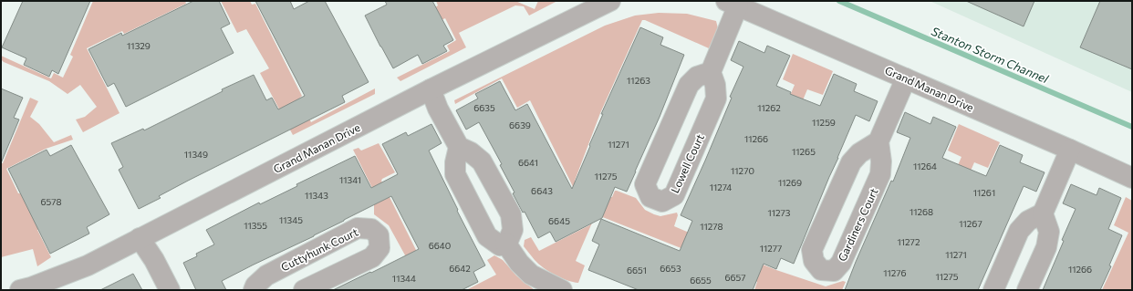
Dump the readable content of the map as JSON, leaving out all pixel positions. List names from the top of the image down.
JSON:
{
  "streets": {
    "street": [
      "Grand Manan Drive",
      "Lowell Court",
      "Gardiners Court",
      "Cuttyhunk Court"
    ]
  },
  "water": ["Stanton Storm Channel"],
  "house_numbers": [
    "11329",
    "11263",
    "6635",
    "11262",
    "11259",
    "6639",
    "11266",
    "11271",
    "11265",
    "11349",
    "6641",
    "11264",
    "11270",
    "11275",
    "11341",
    "11269",
    "11274",
    "6643",
    "11261",
    "11343",
    "6578",
    "11268",
    "11273",
    "11345",
    "6645",
    "11267",
    "11355",
    "11278",
    "11272",
    "6640",
    "11277",
    "11271",
    "6642",
    "6653",
    "11266",
    "6651",
    "11276",
    "11275",
    "6657",
    "11344",
    "6655"
  ]
}
